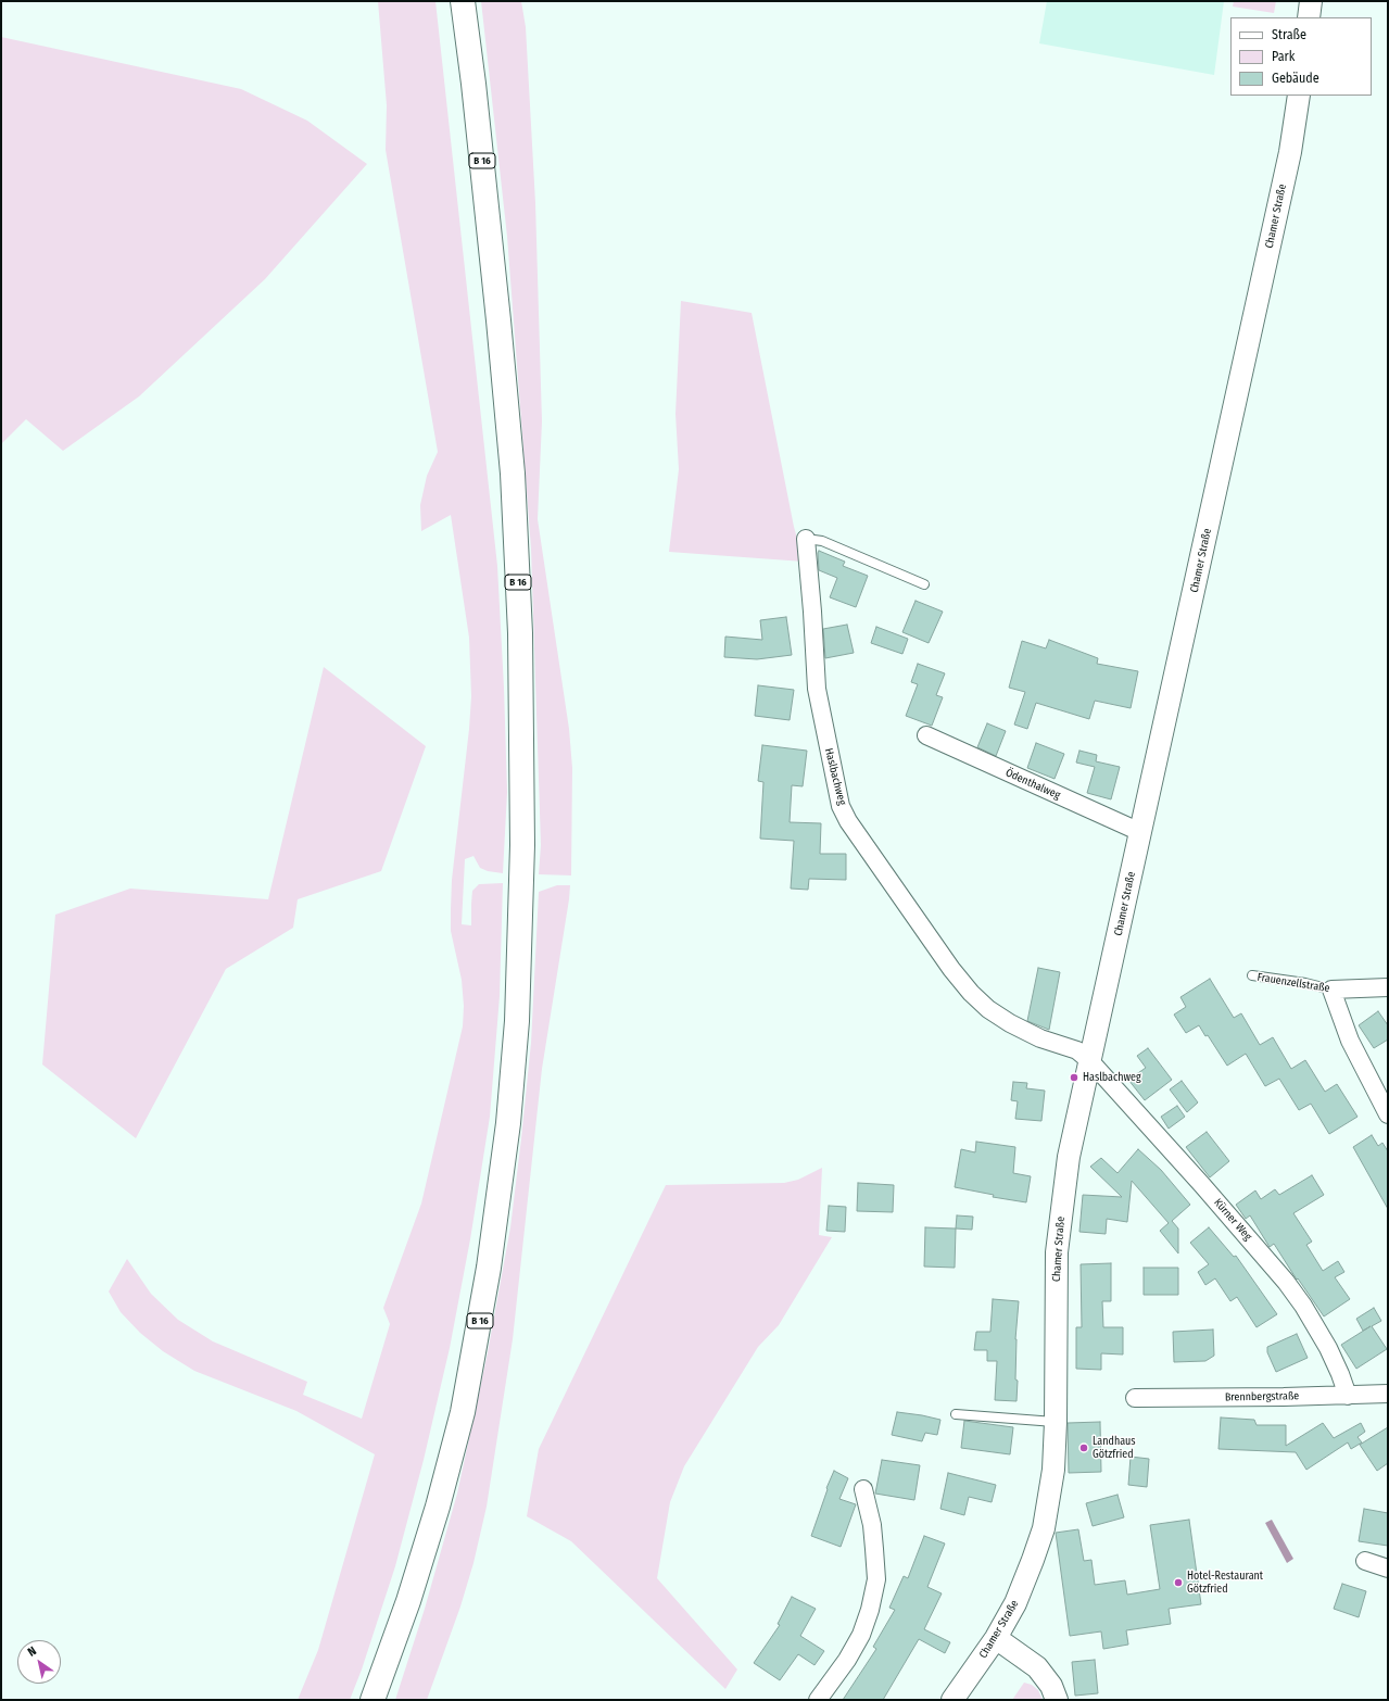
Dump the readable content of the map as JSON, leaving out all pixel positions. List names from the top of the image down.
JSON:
{
  "streets": {
    "highway": ["B 16"],
    "street": [
      "Chamer Straße",
      "Haslbachweg",
      "Ödenthalweg",
      "Frauenzellstraße",
      "Kürner Weg",
      "Brennbergstraße"
    ]
  },
  "crossings": [
    ["Chamer Straße", "Haslbachweg"],
    ["Chamer Straße", "Ödenthalweg"],
    ["Chamer Straße", "Kürner Weg"],
    ["Haslbachweg", "Kürner Weg"],
    ["Kürner Weg", "Brennbergstraße"]
  ],
  "places": ["Haslbachweg", "Landhaus Götzfried", "Hotel-Restaurant Götzfried"],
  "legend": ["Straße", "Park", "Gebäude"],
  "north": "top left"
}
